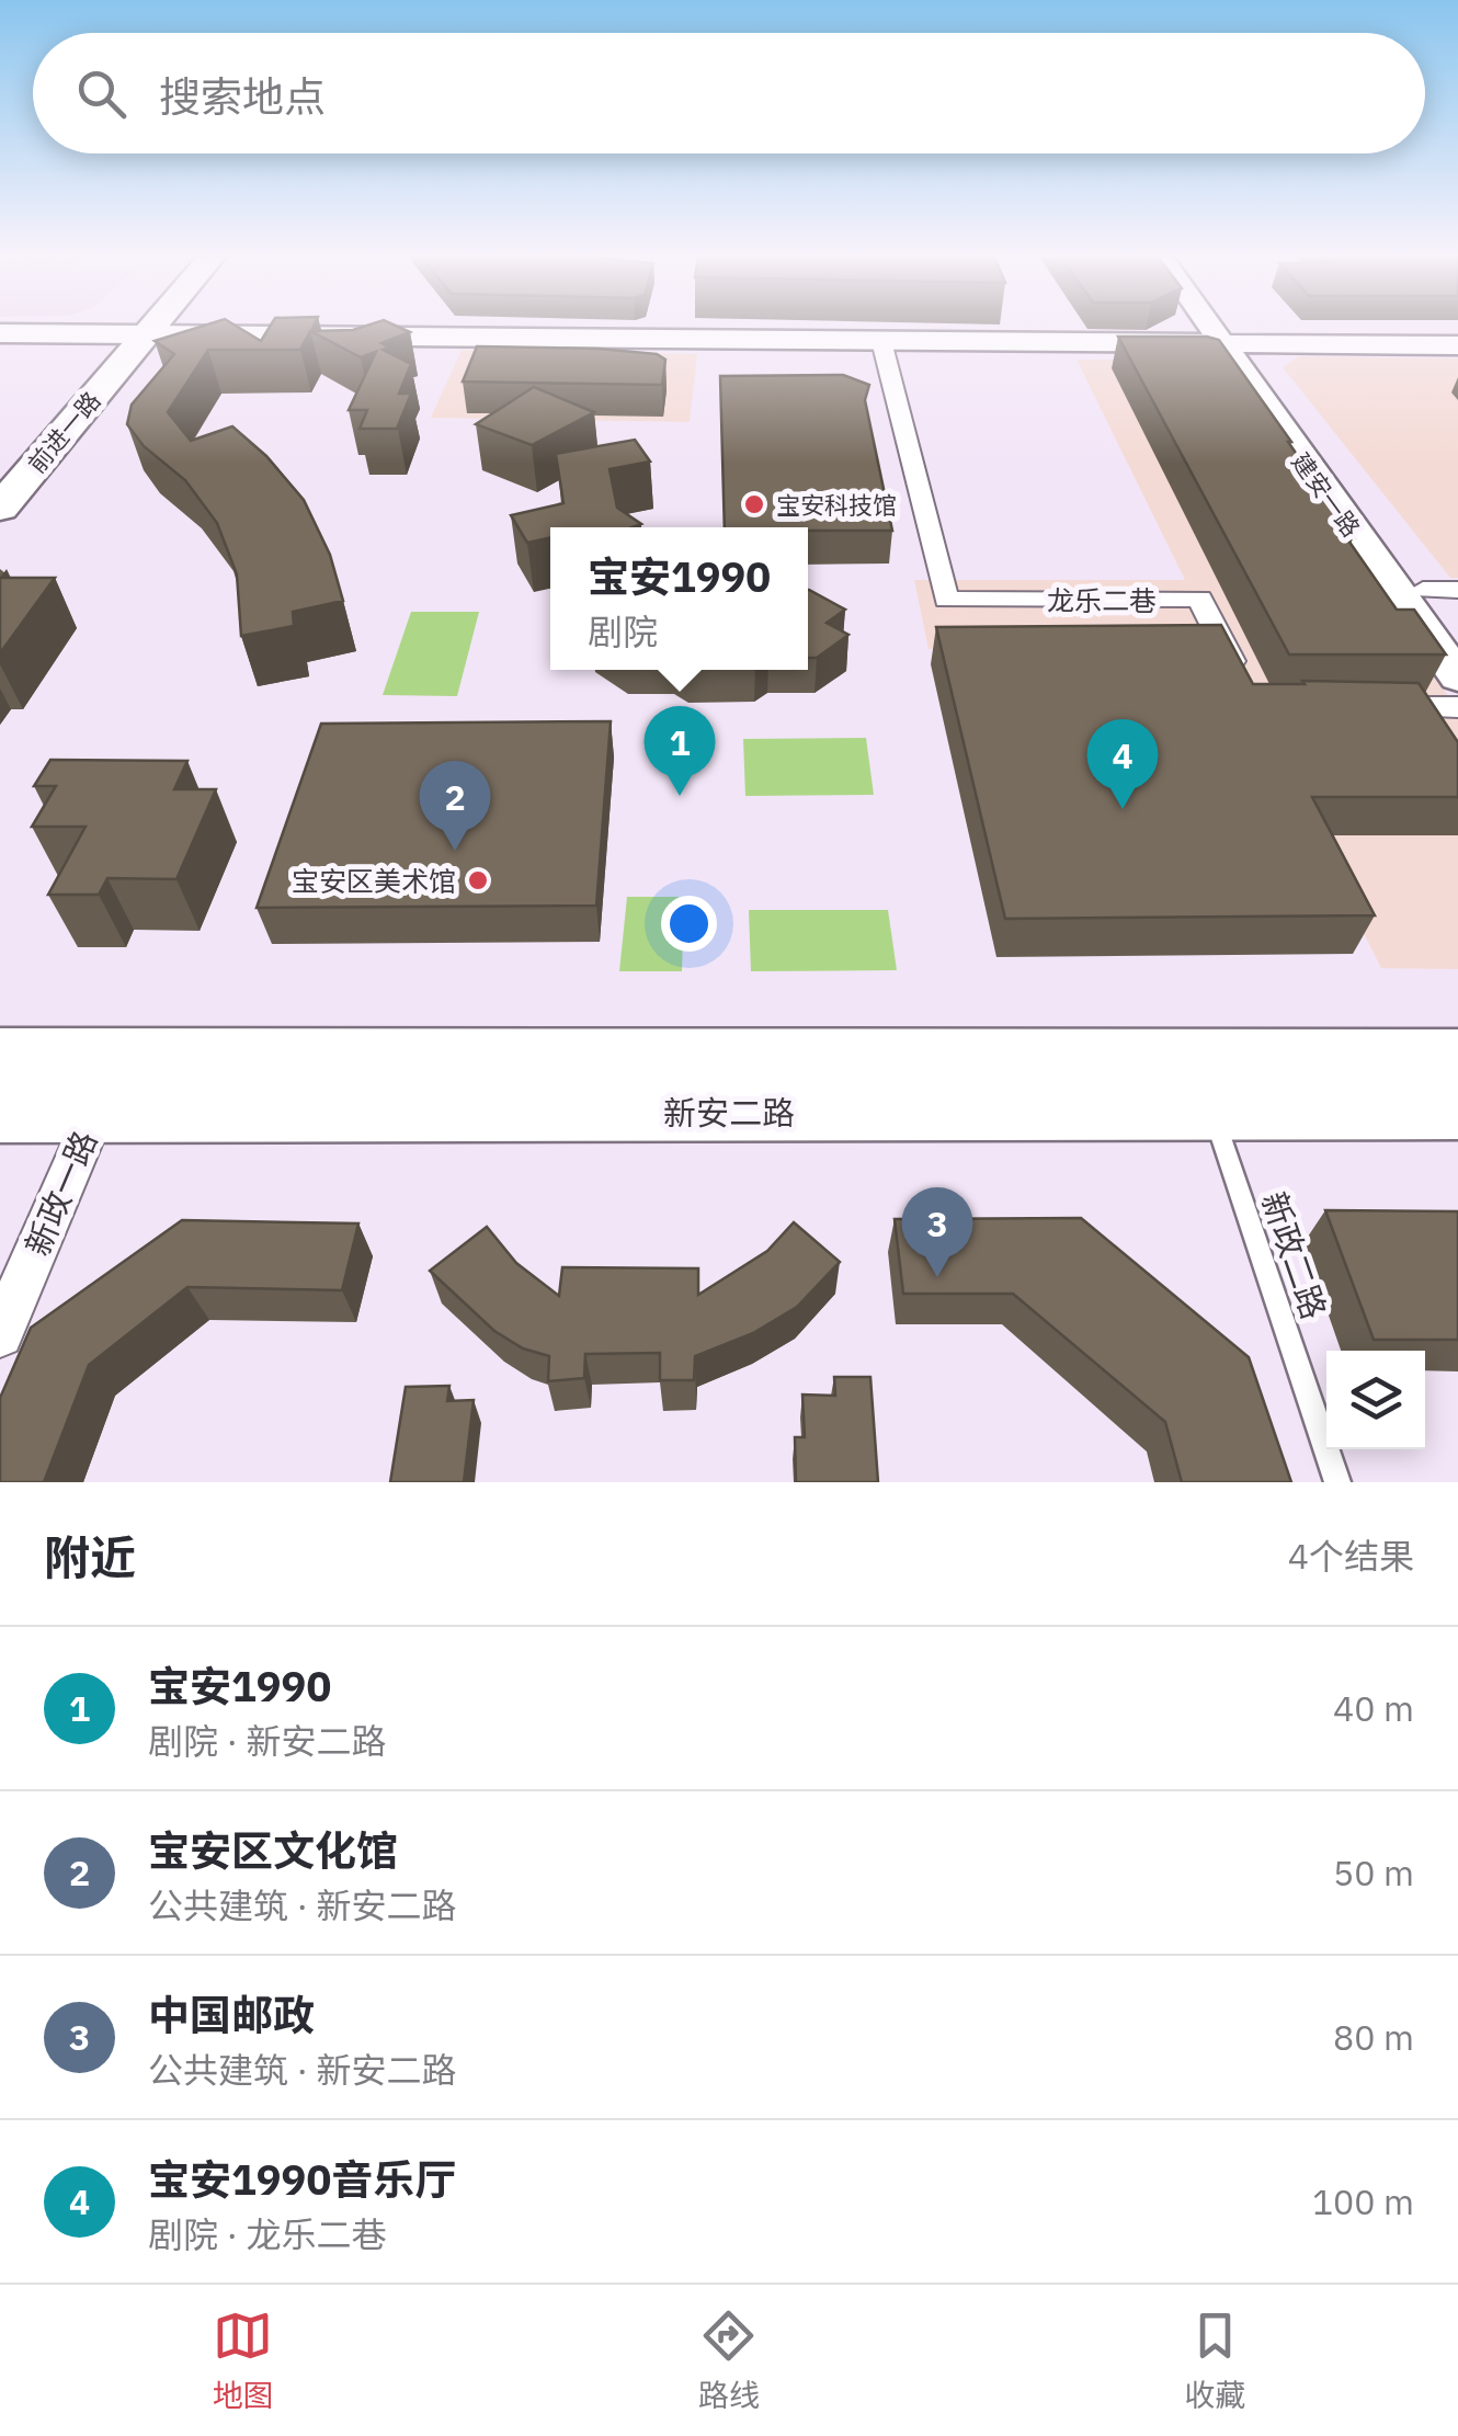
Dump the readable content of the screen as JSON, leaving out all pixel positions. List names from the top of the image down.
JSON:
{
  "streets": {
    "main road": ["前进一路", "建安一路", "新安二路"],
    "street": ["龙乐二巷", "新政一路"],
    "lane": ["新政二路"]
  },
  "crossings": [
    ["新安二路", "新政一路"],
    ["新安二路", "新政二路"]
  ],
  "places": ["宝安科技馆", "宝安区美术馆"],
  "page": {
    "search": "搜索地点",
    "popup": ["宝安1990", "剧院"],
    "pins": [
      "1",
      "4",
      "2",
      "3"
    ],
    "heading": ["附近", "4个结果"],
    "list": [
      {
        "mark": "1",
        "name": "宝安1990",
        "note": "剧院 · 新安二路",
        "value": "40 m"
      },
      {
        "mark": "2",
        "name": "宝安区文化馆",
        "note": "公共建筑 · 新安二路",
        "value": "50 m"
      },
      {
        "mark": "3",
        "name": "中国邮政",
        "note": "公共建筑 · 新安二路",
        "value": "80 m"
      },
      {
        "mark": "4",
        "name": "宝安1990音乐厅",
        "note": "剧院 · 龙乐二巷",
        "value": "100 m"
      }
    ],
    "nav": ["地图", "路线", "收藏"]
  }
}
